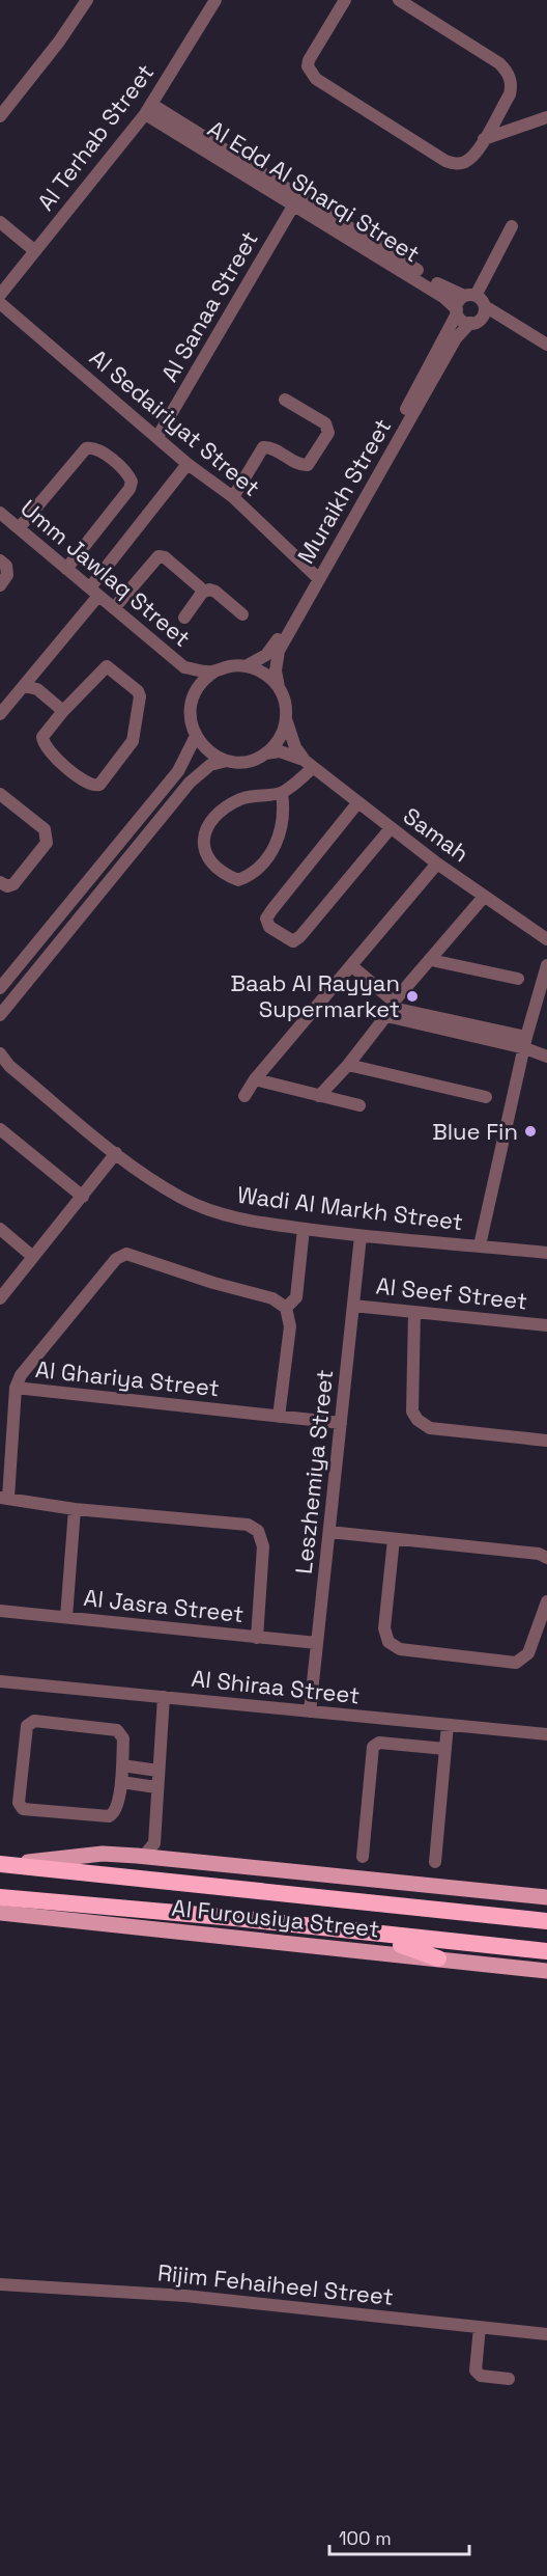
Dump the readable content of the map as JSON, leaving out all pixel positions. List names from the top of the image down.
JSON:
{
  "streets": {
    "highway": ["Al Furousiya Street"],
    "street": [
      "Al Terhab Street",
      "Al Edd Al Sharqi Street",
      "Al Sanaa Street",
      "Al Sedairiyat Street",
      "Muraikh Street",
      "Umm Jawlaq Street",
      "Samah",
      "Wadi Al Markh Street",
      "Al Seef Street",
      "Al Ghariya Street",
      "Leszhemiya Street",
      "Al Jasra Street",
      "Al Shiraa Street",
      "Rijim Fehaiheel Street"
    ]
  },
  "crossings": [
    ["Al Terhab Street", "Al Edd Al Sharqi Street"],
    ["Al Edd Al Sharqi Street", "Al Sanaa Street"],
    ["Al Edd Al Sharqi Street", "Muraikh Street"],
    ["Al Sanaa Street", "Al Sedairiyat Street"],
    ["Al Sedairiyat Street", "Muraikh Street"],
    ["Muraikh Street", "Umm Jawlaq Street"],
    ["Muraikh Street", "Samah"],
    ["Umm Jawlaq Street", "Samah"],
    ["Wadi Al Markh Street", "Leszhemiya Street"],
    ["Al Seef Street", "Leszhemiya Street"],
    ["Al Ghariya Street", "Leszhemiya Street"],
    ["Leszhemiya Street", "Al Jasra Street"],
    ["Leszhemiya Street", "Al Shiraa Street"]
  ],
  "places": ["Baab Al Rayyan Supermarket", "Blue Fin"],
  "scale_bar": "100 m"
}
